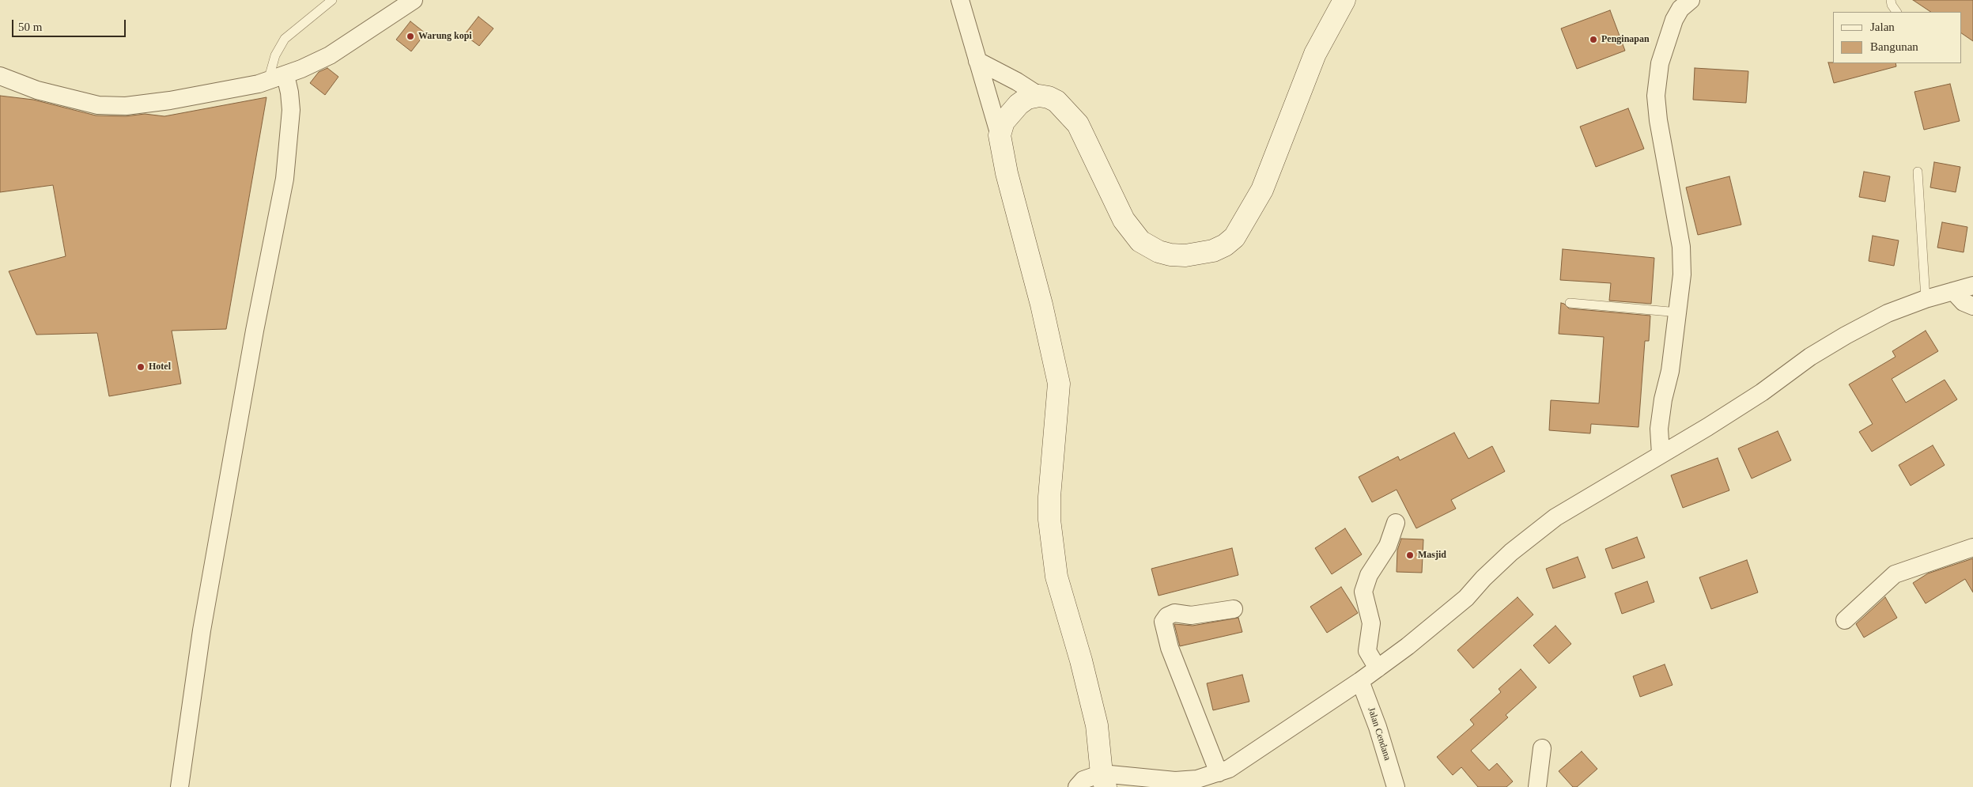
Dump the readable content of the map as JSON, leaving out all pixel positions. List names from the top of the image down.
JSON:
{
  "streets": {
    "street": ["Jalan Cendana"]
  },
  "places": [
    "Warung kopi",
    "Penginapan",
    "Hotel",
    "Masjid"
  ],
  "legend": ["Jalan", "Bangunan"],
  "scale_bar": "50 m"
}
